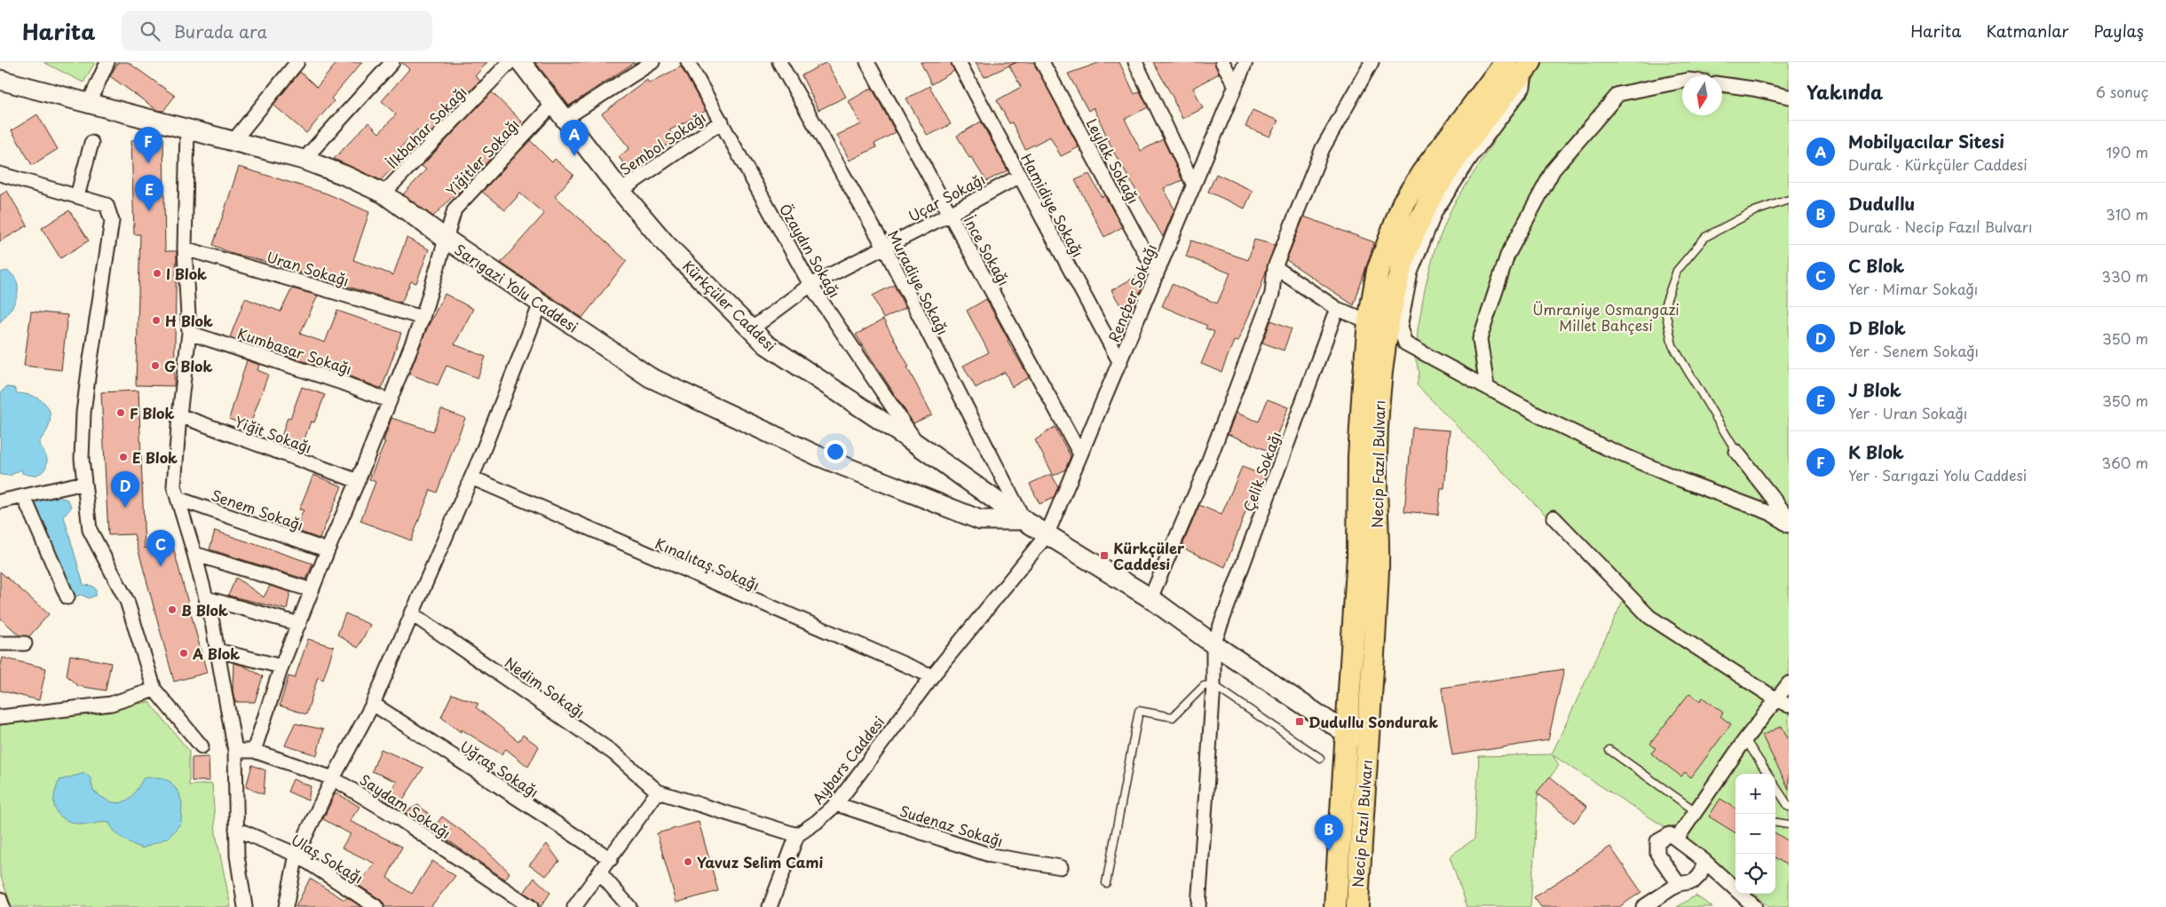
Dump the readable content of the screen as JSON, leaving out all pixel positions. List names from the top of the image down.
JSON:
{
  "streets": {
    "main road": ["Necip Fazıl Bulvarı"],
    "street": [
      "İlkbahar Sokağı",
      "Sembol Sokağı",
      "Yiğitler Sokağı",
      "Leylak Sokağı",
      "Uçar Sokağı",
      "Hamidiye Sokağı",
      "Özaydın Sokağı",
      "İnce Sokağı",
      "Uran Sokağı",
      "Muradiye Sokağı",
      "Sarıgazi Yolu Caddesi",
      "Rençber Sokağı",
      "Kürkçüler Caddesi",
      "Kumbasar Sokağı",
      "Yiğit Sokağı",
      "Çelik Sokağı",
      "Senem Sokağı",
      "Kınalıtaş Sokağı",
      "Nedim Sokağı",
      "Aybars Caddesi",
      "Uğraş Sokağı",
      "Saydam Sokağı",
      "Sudenaz Sokağı",
      "Ulaş Sokağı"
    ]
  },
  "crossings": [
    ["İlkbahar Sokağı", "Sarıgazi Yolu Caddesi"],
    ["Sembol Sokağı", "Özaydın Sokağı"],
    ["Sembol Sokağı", "Kürkçüler Caddesi"],
    ["Yiğitler Sokağı", "Uran Sokağı"],
    ["Yiğitler Sokağı", "Sarıgazi Yolu Caddesi"],
    ["Yiğitler Sokağı", "Kürkçüler Caddesi"],
    ["Yiğitler Sokağı", "Kumbasar Sokağı"],
    ["Yiğitler Sokağı", "Yiğit Sokağı"],
    ["Yiğitler Sokağı", "Senem Sokağı"],
    ["Yiğitler Sokağı", "Saydam Sokağı"],
    ["Leylak Sokağı", "Rençber Sokağı"],
    ["Uçar Sokağı", "Hamidiye Sokağı"],
    ["Uçar Sokağı", "Özaydın Sokağı"],
    ["Uçar Sokağı", "İnce Sokağı"],
    ["Uçar Sokağı", "Muradiye Sokağı"],
    ["Uçar Sokağı", "Kürkçüler Caddesi"],
    ["Hamidiye Sokağı", "Rençber Sokağı"],
    ["Özaydın Sokağı", "Kürkçüler Caddesi"],
    ["İnce Sokağı", "Rençber Sokağı"],
    ["Muradiye Sokağı", "Sarıgazi Yolu Caddesi"],
    ["Muradiye Sokağı", "Kürkçüler Caddesi"],
    ["Sarıgazi Yolu Caddesi", "Kürkçüler Caddesi"],
    ["Rençber Sokağı", "Kürkçüler Caddesi"],
    ["Rençber Sokağı", "Aybars Caddesi"],
    ["Kürkçüler Caddesi", "Necip Fazıl Bulvarı"],
    ["Kürkçüler Caddesi", "Çelik Sokağı"],
    ["Kürkçüler Caddesi", "Aybars Caddesi"],
    ["Kınalıtaş Sokağı", "Aybars Caddesi"],
    ["Aybars Caddesi", "Sudenaz Sokağı"]
  ],
  "parks": ["Ümraniye Osmangazi Millet Bahçesi"],
  "places": {
    "other": [
      "I Blok",
      "H Blok",
      "G Blok",
      "F Blok",
      "E Blok",
      "B Blok",
      "A Blok",
      "Yavuz Selim Cami"
    ],
    "transit": ["Kürkçüler Caddesi", "Dudullu Sondurak"]
  },
  "north": "bottom",
  "page": {
    "header": "Harita",
    "search": "Burada ara",
    "nav": ["Harita", "Katmanlar", "Paylaş"],
    "heading": ["Yakında", "6 sonuç"],
    "pins": [
      "A",
      "F",
      "E",
      "D",
      "C",
      "B"
    ],
    "list": [
      {
        "mark": "A",
        "name": "Mobilyacılar Sitesi",
        "note": "Durak · Kürkçüler Caddesi",
        "value": "190 m"
      },
      {
        "mark": "B",
        "name": "Dudullu",
        "note": "Durak · Necip Fazıl Bulvarı",
        "value": "310 m"
      },
      {
        "mark": "C",
        "name": "C Blok",
        "note": "Yer · Mimar Sokağı",
        "value": "330 m"
      },
      {
        "mark": "D",
        "name": "D Blok",
        "note": "Yer · Senem Sokağı",
        "value": "350 m"
      },
      {
        "mark": "E",
        "name": "J Blok",
        "note": "Yer · Uran Sokağı",
        "value": "350 m"
      },
      {
        "mark": "F",
        "name": "K Blok",
        "note": "Yer · Sarıgazi Yolu Caddesi",
        "value": "360 m"
      }
    ],
    "map_buttons": ["+", "−"]
  }
}
